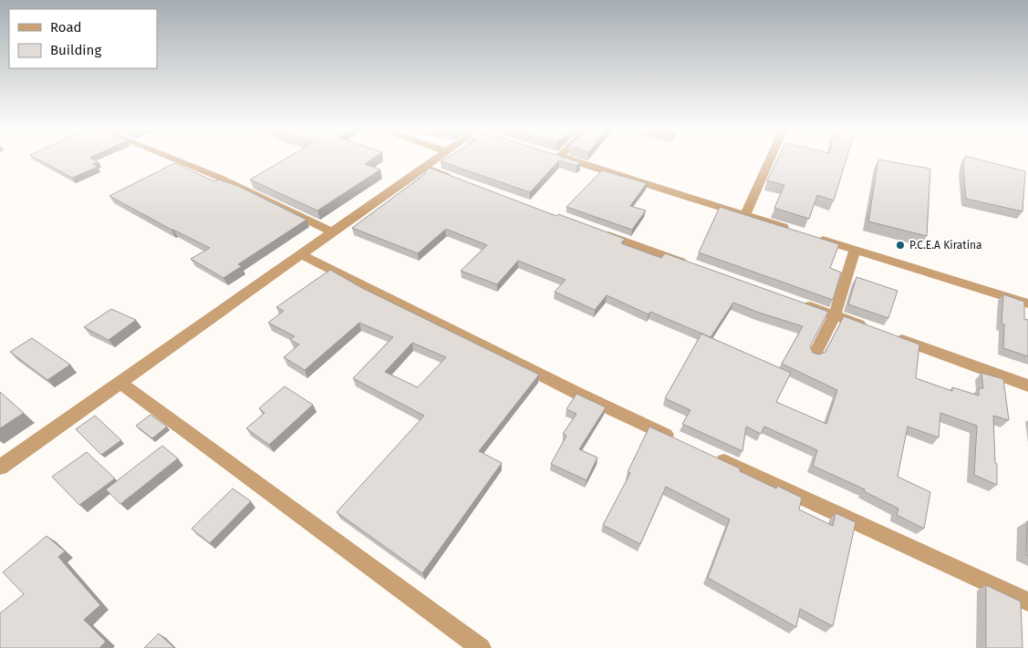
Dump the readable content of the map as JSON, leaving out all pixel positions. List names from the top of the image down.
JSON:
{
  "places": ["P.C.E.A Kiratina"],
  "legend": ["Road", "Building"]
}
